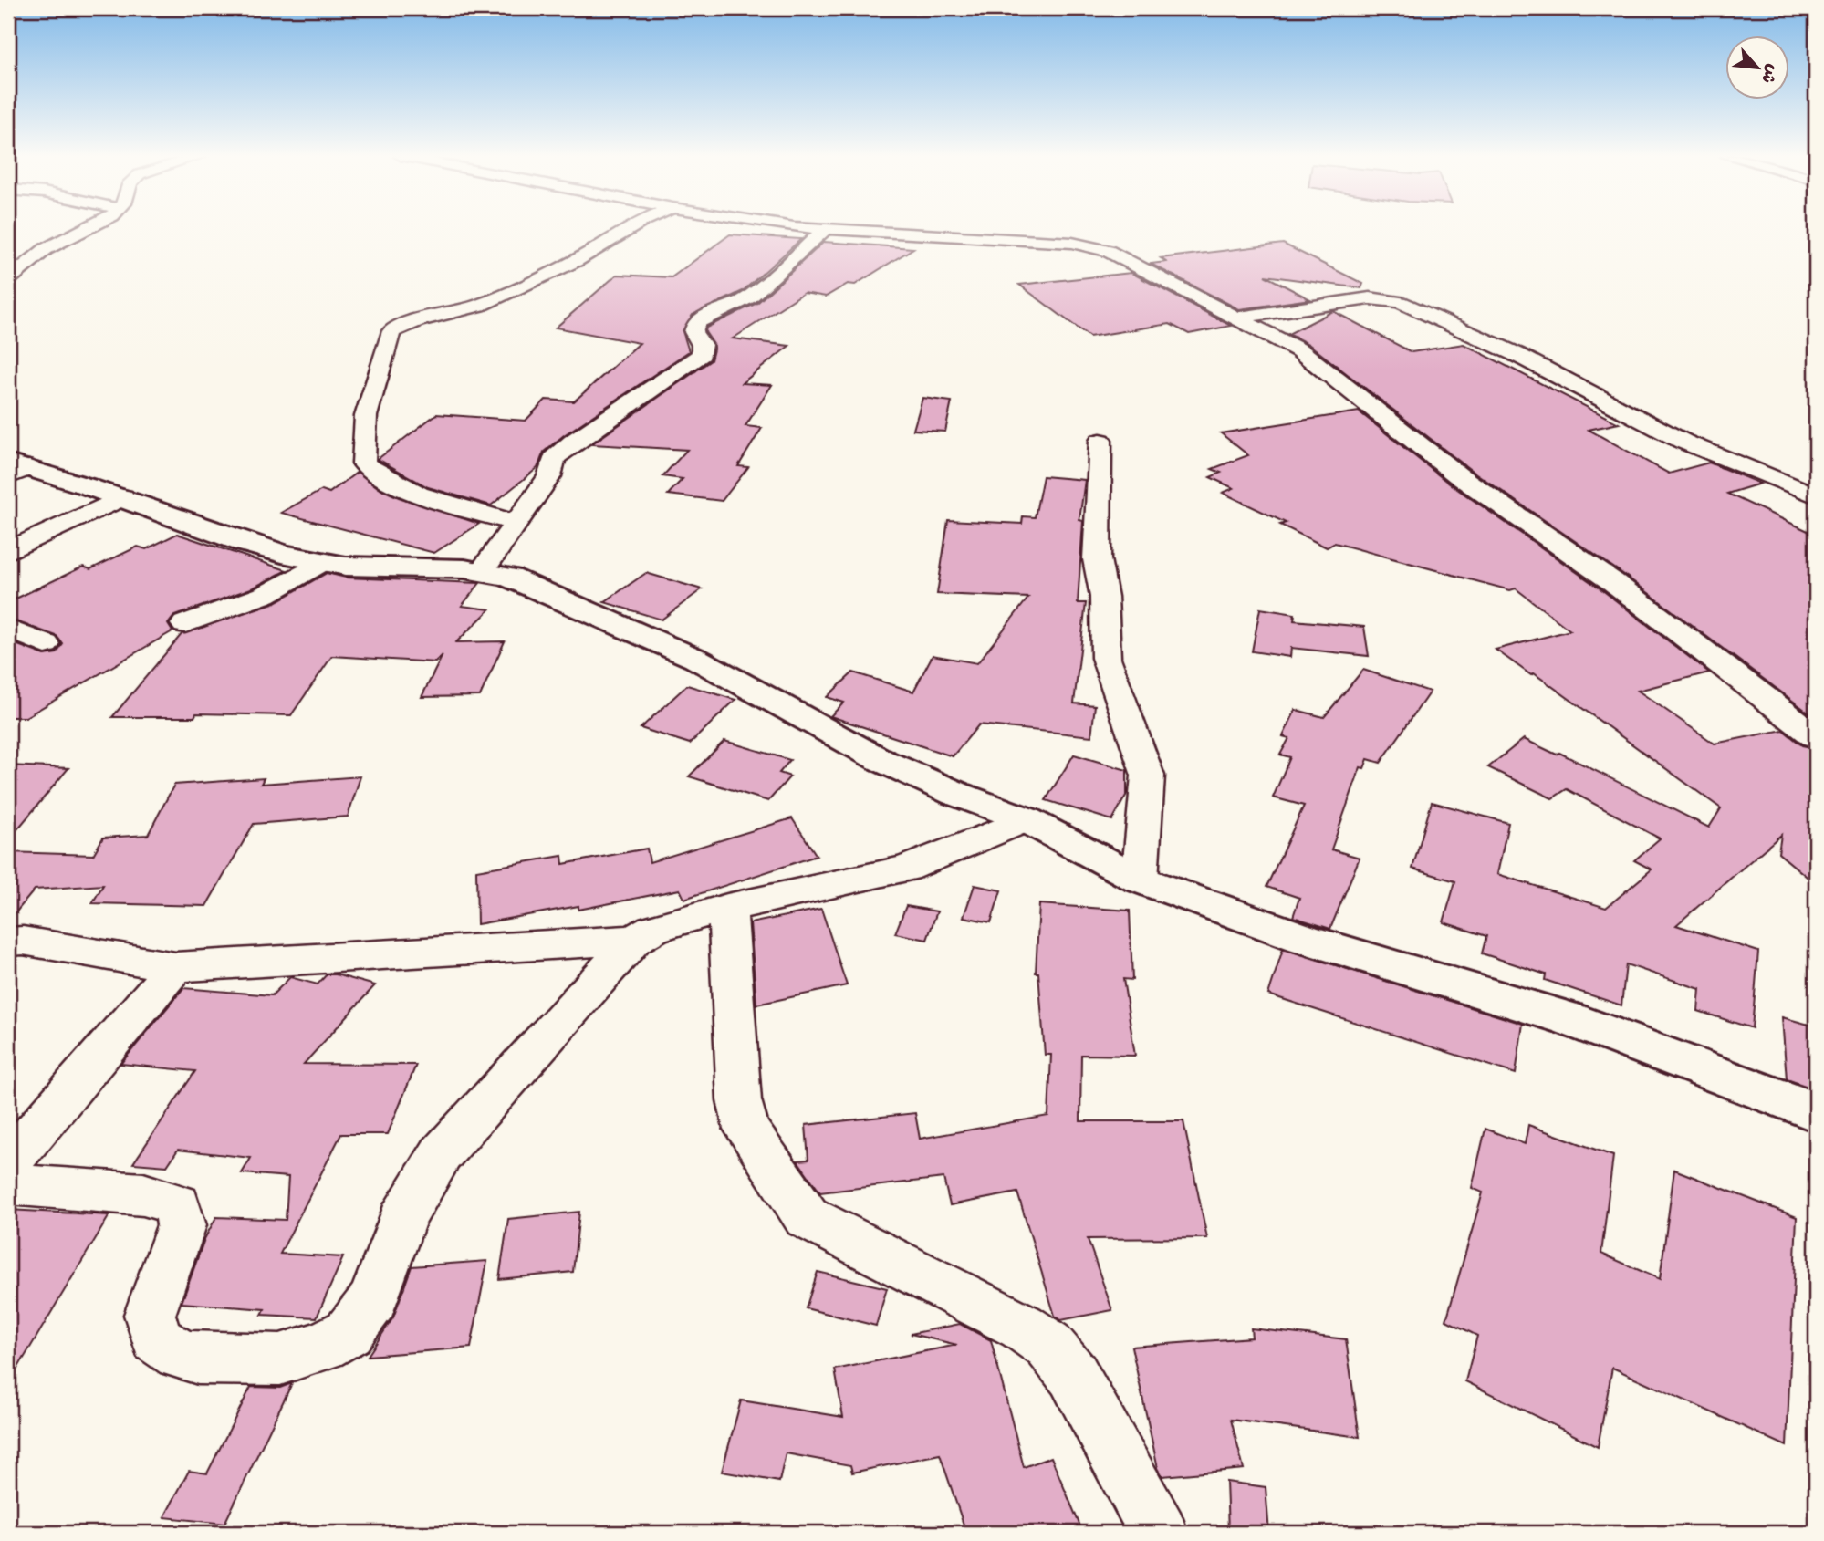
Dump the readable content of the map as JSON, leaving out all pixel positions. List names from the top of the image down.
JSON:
{
  "north": "bottom right"
}
